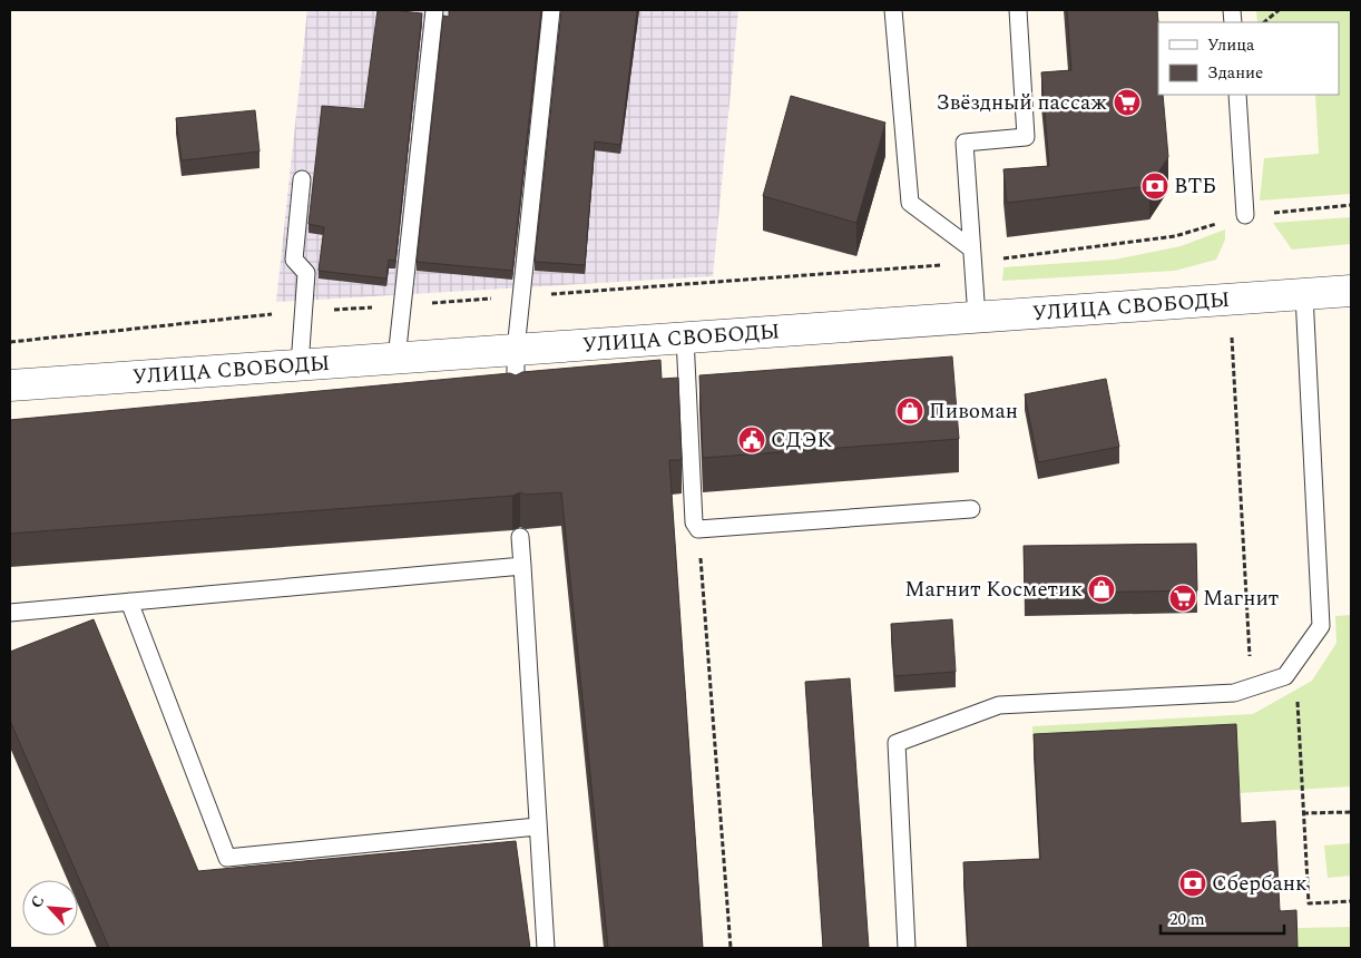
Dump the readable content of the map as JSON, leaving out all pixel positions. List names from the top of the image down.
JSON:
{
  "streets": {
    "street": ["УЛИЦА СВОБОДЫ"]
  },
  "places": {
    "supermarket": ["Звёздный пассаж", "Магнит"],
    "bank": ["ВТБ", "Сбербанк"],
    "shop": ["Пивоман", "Магнит Косметик"],
    "public building": ["СДЭК"]
  },
  "legend": ["Улица", "Здание"],
  "scale_bar": "20 m",
  "north": "top left"
}
